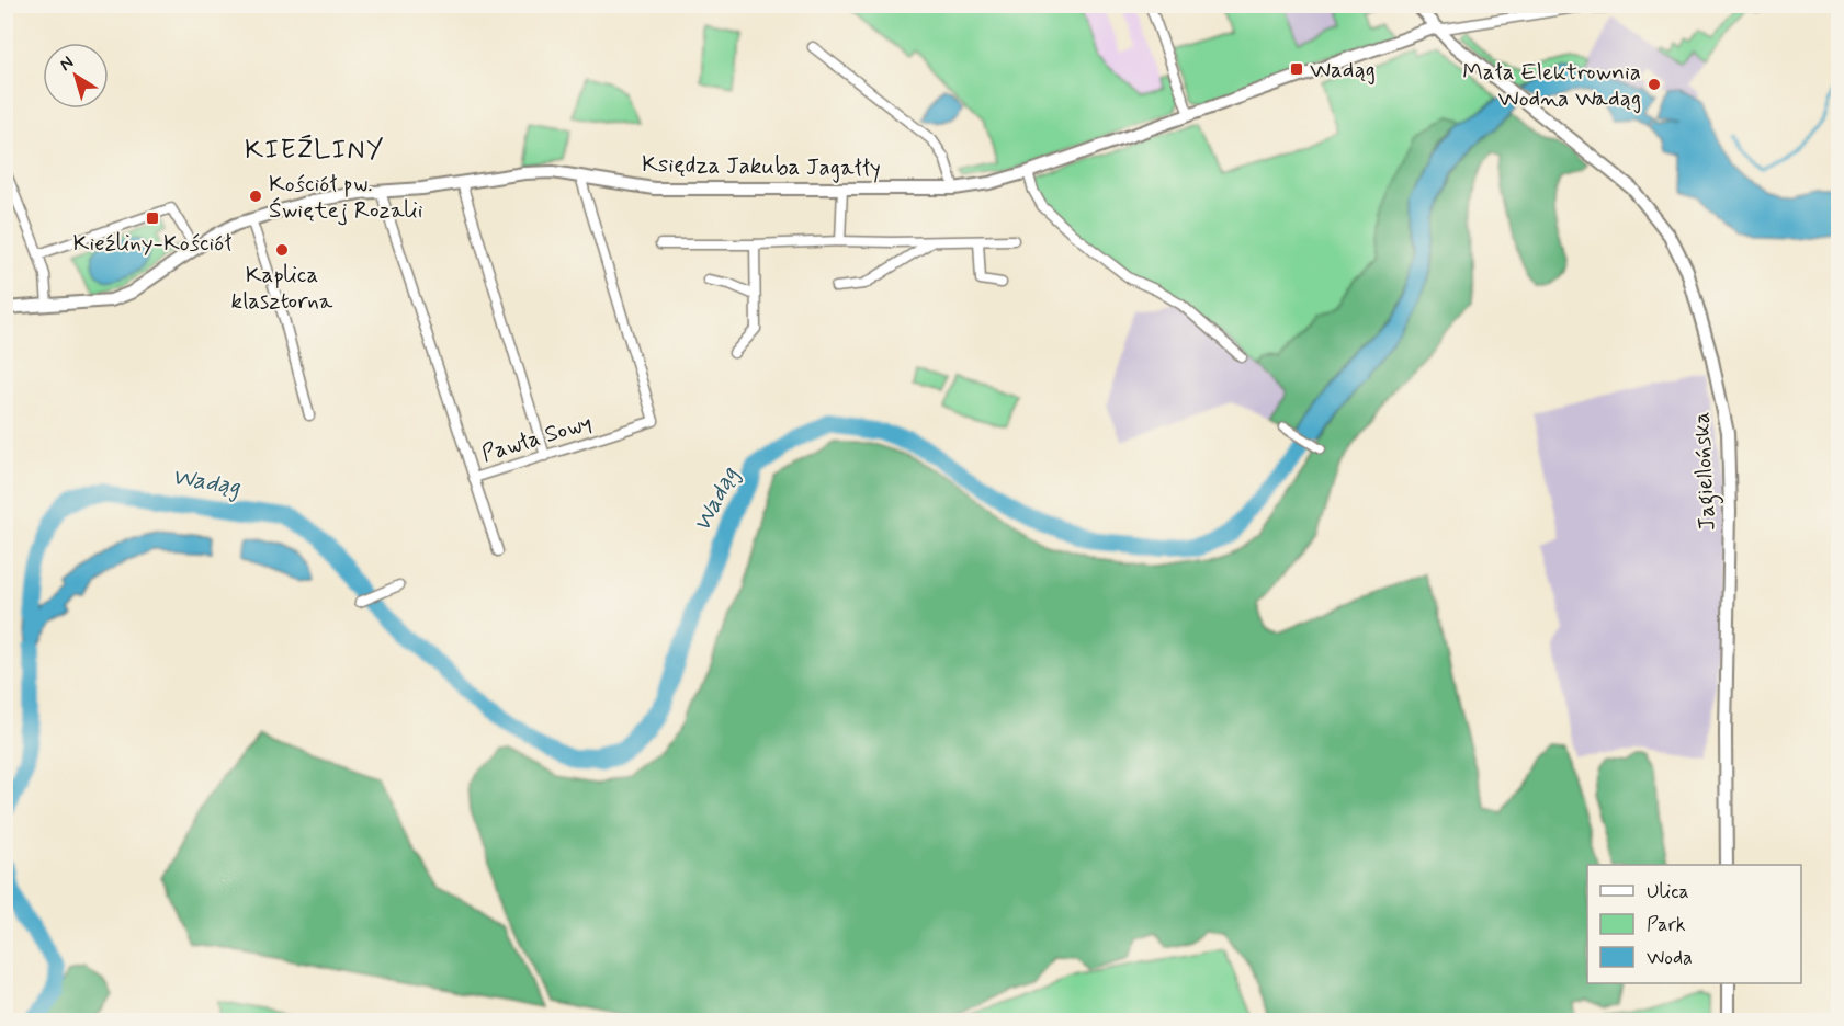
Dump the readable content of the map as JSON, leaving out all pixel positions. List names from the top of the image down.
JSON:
{
  "streets": {
    "street": ["Księdza Jakuba Jagałły", "Pawła Sowy", "Jagiellońska"]
  },
  "crossings": [
    ["Księdza Jakuba Jagałły", "Pawła Sowy"],
    ["Księdza Jakuba Jagałły", "Jagiellońska"]
  ],
  "districts": ["KIEŹLINY"],
  "water": ["Wadąg"],
  "places": {
    "transit": ["Wadąg", "Kieźliny-Kościół"],
    "other": ["Mała Elektrownia Wodna Wadąg", "Kościół pw. Świętej Rozalii", "Kaplica klasztorna"]
  },
  "legend": ["Ulica", "Park", "Woda"],
  "north": "top left"
}
